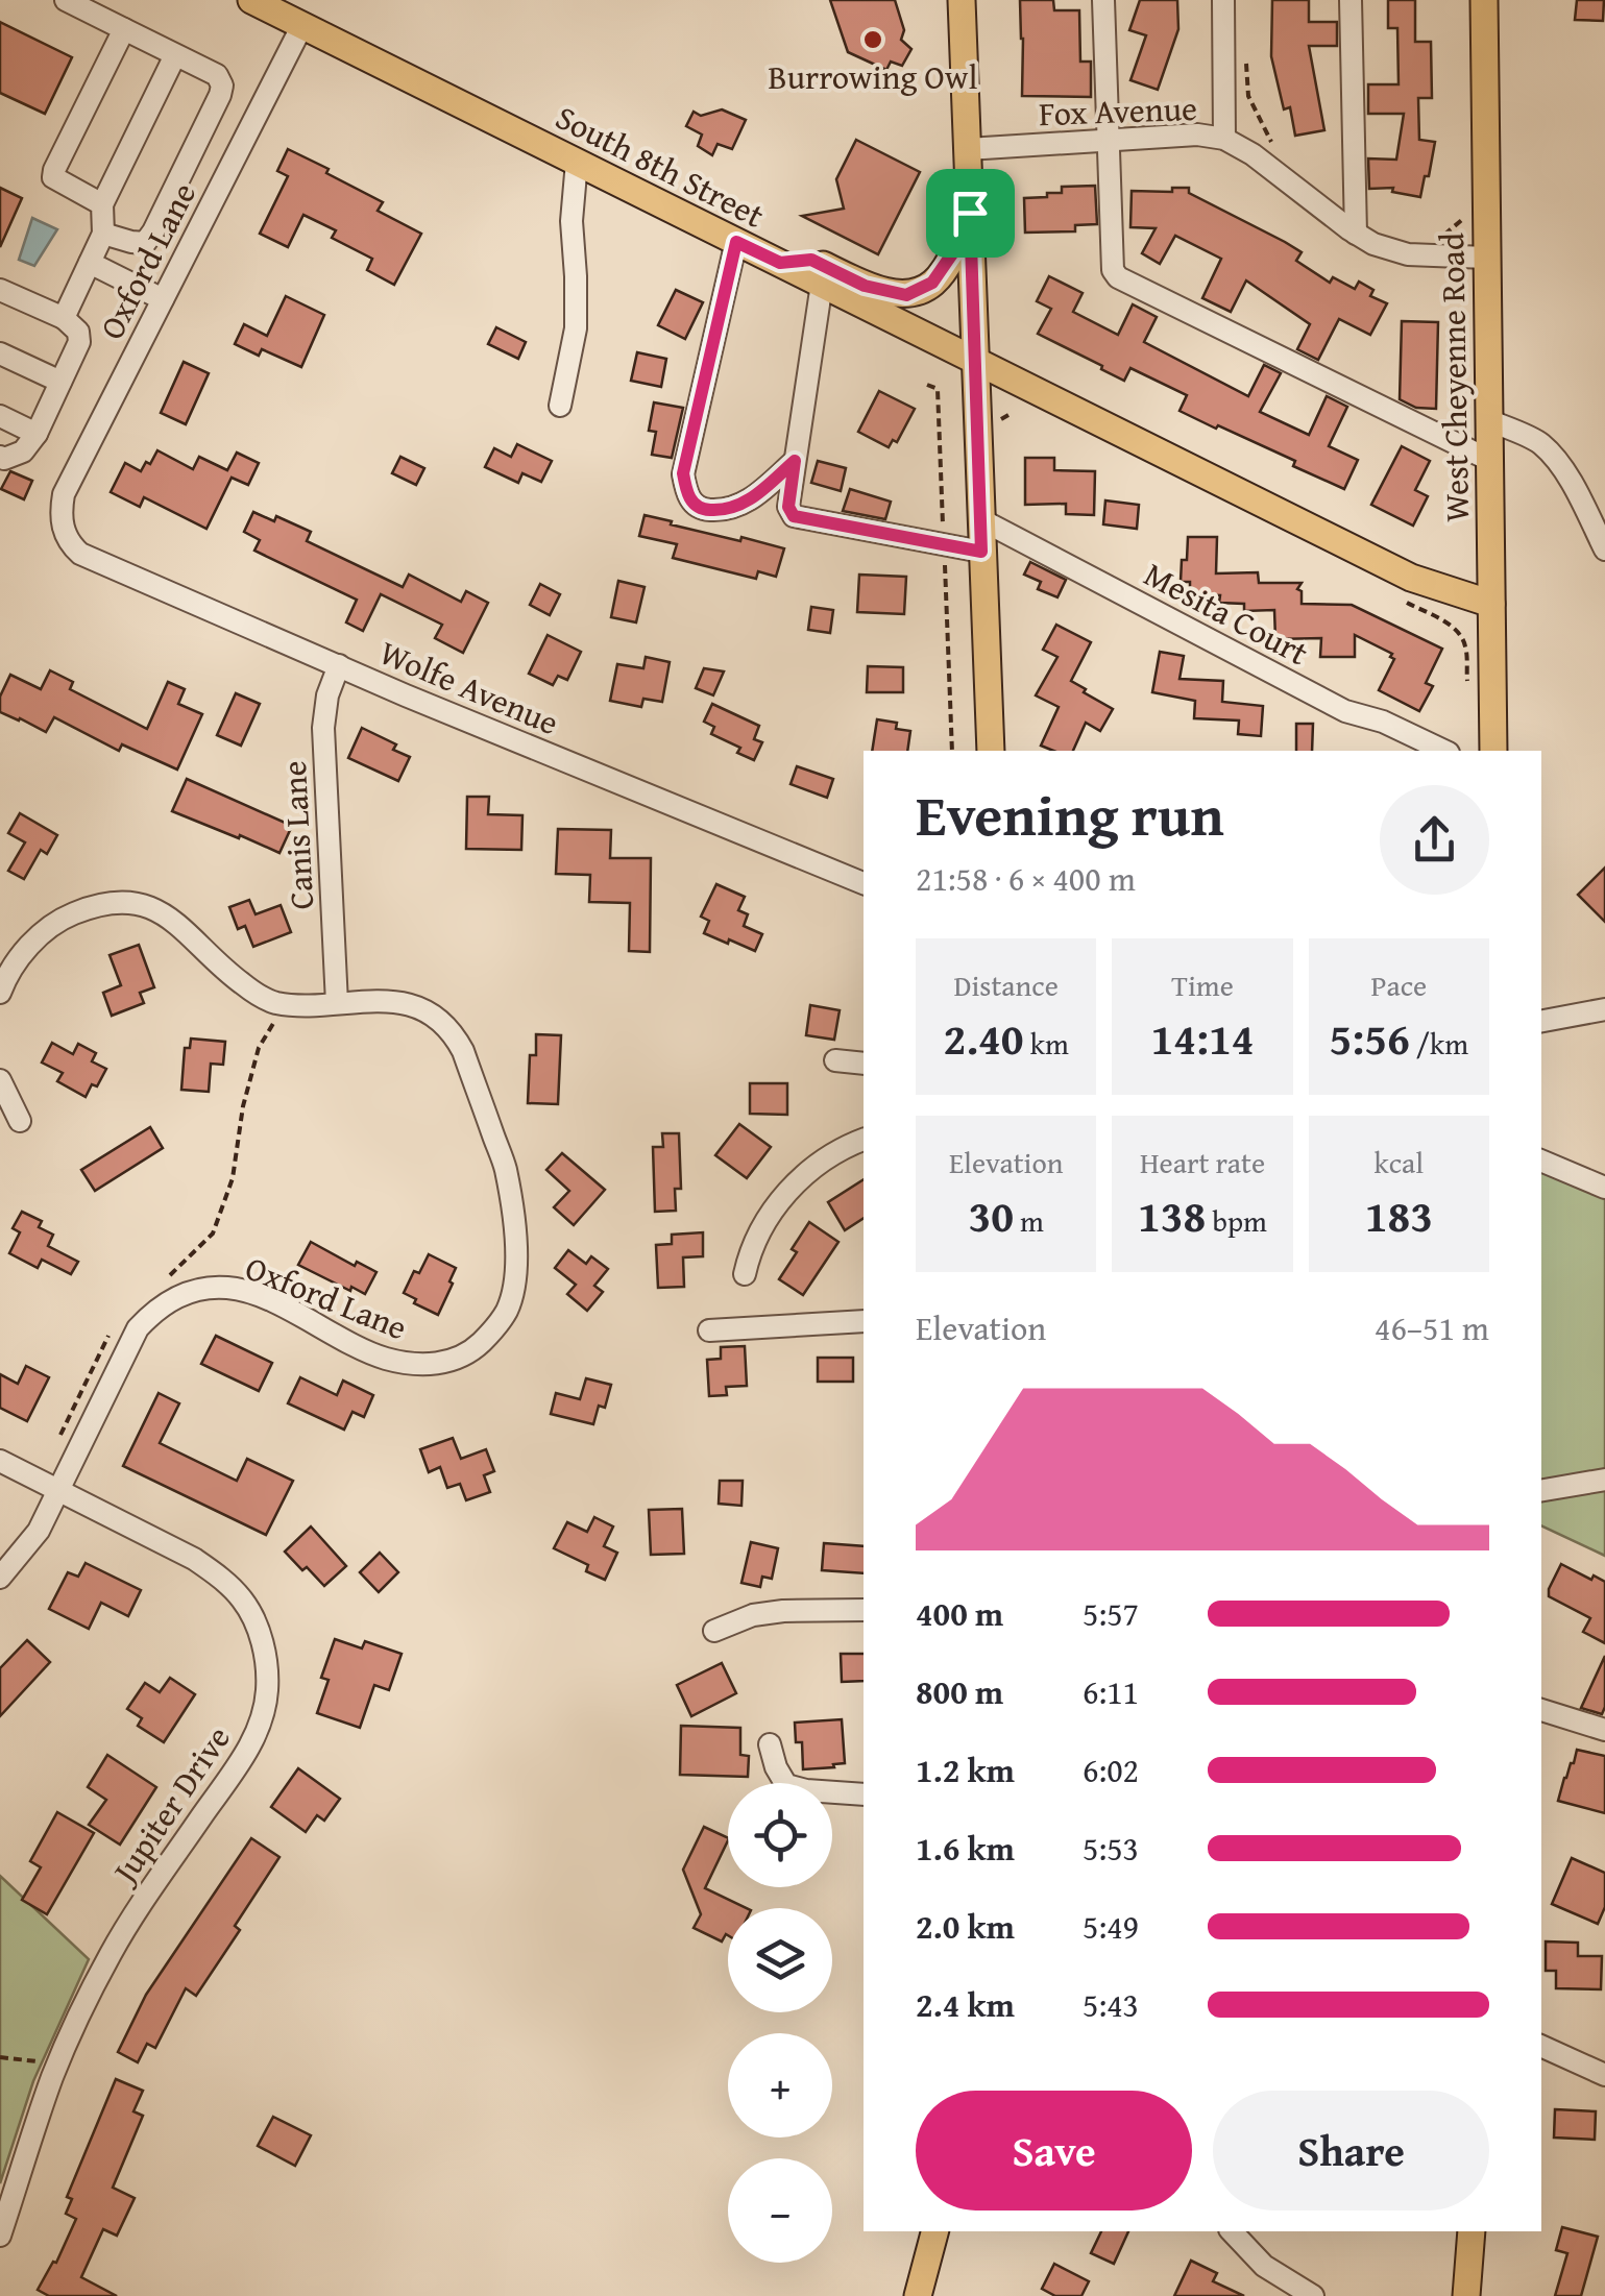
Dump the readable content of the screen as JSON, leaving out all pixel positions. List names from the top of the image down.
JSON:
{
  "streets": {
    "main road": ["South 8th Street", "West Cheyenne Road"],
    "street": [
      "Fox Avenue",
      "Oxford Lane",
      "Mesita Court",
      "Wolfe Avenue",
      "Canis Lane",
      "Jupiter Drive"
    ]
  },
  "crossings": [
    ["Fox Avenue", "West Cheyenne Road"],
    ["South 8th Street", "Oxford Lane"],
    ["South 8th Street", "West Cheyenne Road"],
    ["Oxford Lane", "Wolfe Avenue"],
    ["Oxford Lane", "Canis Lane"],
    ["Oxford Lane", "Jupiter Drive"],
    ["Wolfe Avenue", "Canis Lane"]
  ],
  "places": ["Burrowing Owl"],
  "page": {
    "heading": ["Evening run", "21:58 · 6 × 400 m"],
    "stats": [
      ["Distance", "2.40 km"],
      ["Time", "14:14"],
      ["Pace", "5:56 /km"],
      ["Elevation", "30 m"],
      ["Heart rate", "138 bpm"],
      ["kcal", "183"]
    ],
    "chart": ["Elevation", "46–51 m"],
    "list": [
      {
        "name": "400 m",
        "note": "5:57"
      },
      {
        "name": "800 m",
        "note": "6:11"
      },
      {
        "name": "1.2 km",
        "note": "6:02"
      },
      {
        "name": "1.6 km",
        "note": "5:53"
      },
      {
        "name": "2.0 km",
        "note": "5:49"
      },
      {
        "name": "2.4 km",
        "note": "5:43"
      }
    ],
    "map_buttons": ["+", "−"],
    "buttons": ["Save", "Share"]
  }
}
